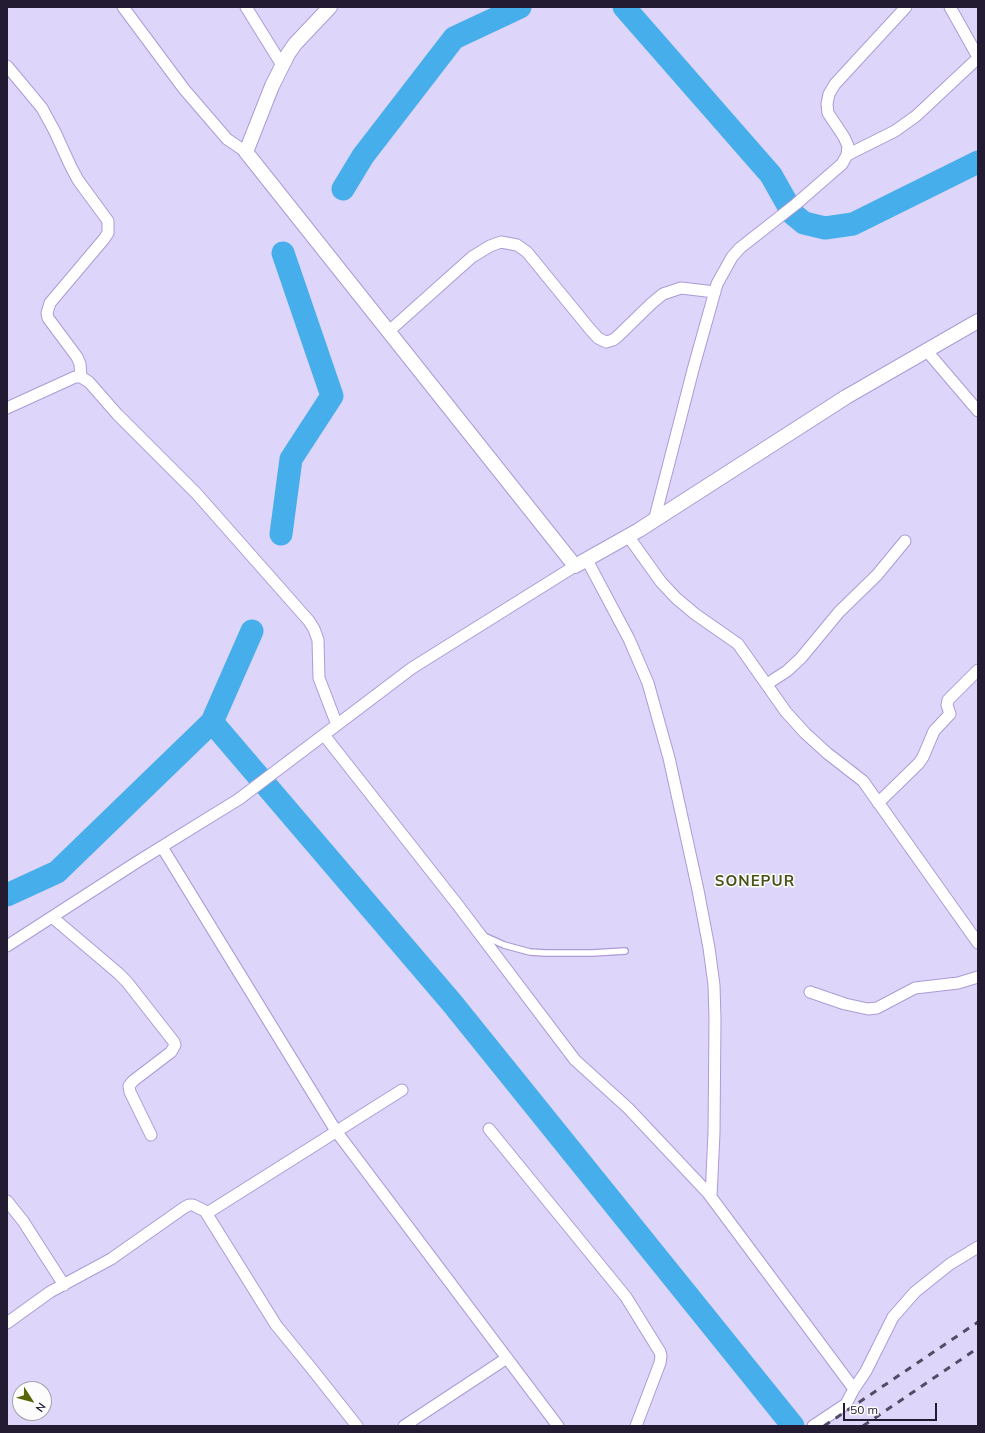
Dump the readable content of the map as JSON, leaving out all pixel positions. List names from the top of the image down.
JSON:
{
  "districts": ["SONEPUR"],
  "scale_bar": "50 m",
  "north": "bottom right"
}
